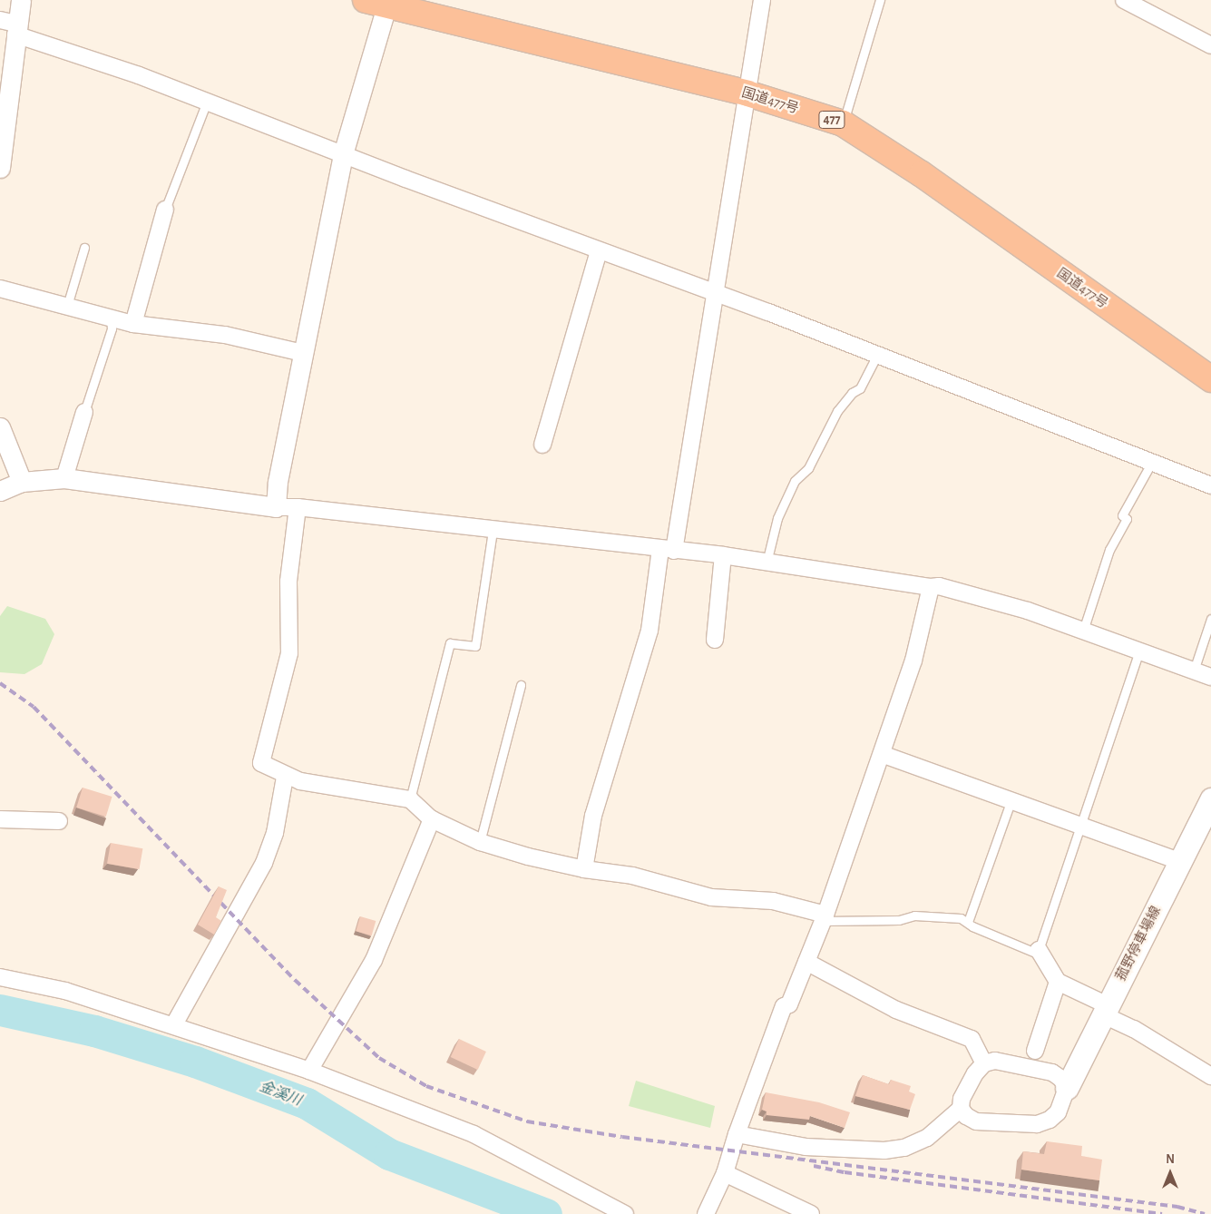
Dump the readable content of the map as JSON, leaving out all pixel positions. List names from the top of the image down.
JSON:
{
  "streets": {
    "highway": ["国道477号", "477"],
    "main road": ["菰野停車場線"]
  },
  "water": ["金溪川"],
  "north": "top"
}
